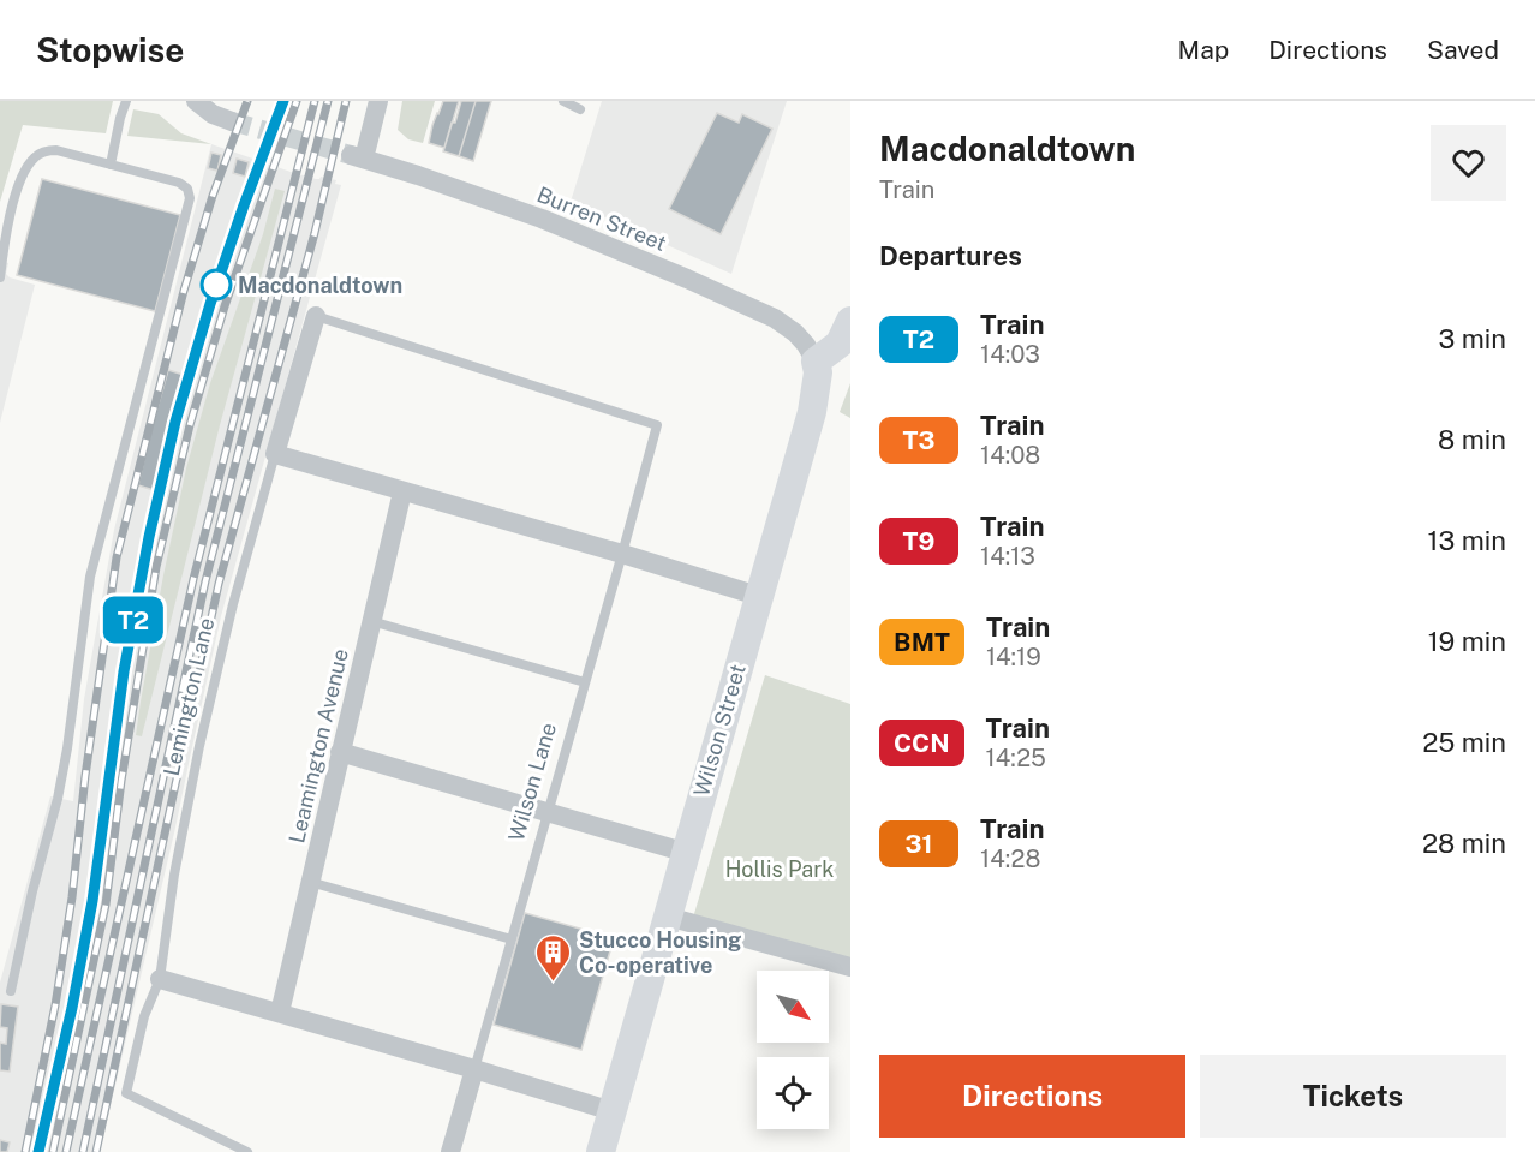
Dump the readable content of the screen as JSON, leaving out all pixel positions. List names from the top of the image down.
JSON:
{
  "streets": {
    "street": [
      "Burren Street",
      "Lemington Lane",
      "Wilson Street",
      "Leamington Avenue",
      "Wilson Lane"
    ]
  },
  "crossings": [
    ["Burren Street", "Wilson Street"],
    ["Lemington Lane", "Wilson Lane"]
  ],
  "parks": ["Hollis Park"],
  "places": {
    "other": ["Macdonaldtown"],
    "building": ["Stucco Housing Co-operative"]
  },
  "north": "bottom right",
  "page": {
    "header": "Stopwise",
    "nav": ["Map", "Directions", "Saved"],
    "on_map": "T2",
    "heading": [
      ["Macdonaldtown", "Train"],
      "Departures"
    ],
    "list": [
      {
        "mark": "T2",
        "name": "Train",
        "note": "14:03",
        "value": "3 min"
      },
      {
        "mark": "T3",
        "name": "Train",
        "note": "14:08",
        "value": "8 min"
      },
      {
        "mark": "T9",
        "name": "Train",
        "note": "14:13",
        "value": "13 min"
      },
      {
        "mark": "BMT",
        "name": "Train",
        "note": "14:19",
        "value": "19 min"
      },
      {
        "mark": "CCN",
        "name": "Train",
        "note": "14:25",
        "value": "25 min"
      },
      {
        "mark": "31",
        "name": "Train",
        "note": "14:28",
        "value": "28 min"
      }
    ],
    "buttons": ["Directions", "Tickets"]
  }
}
